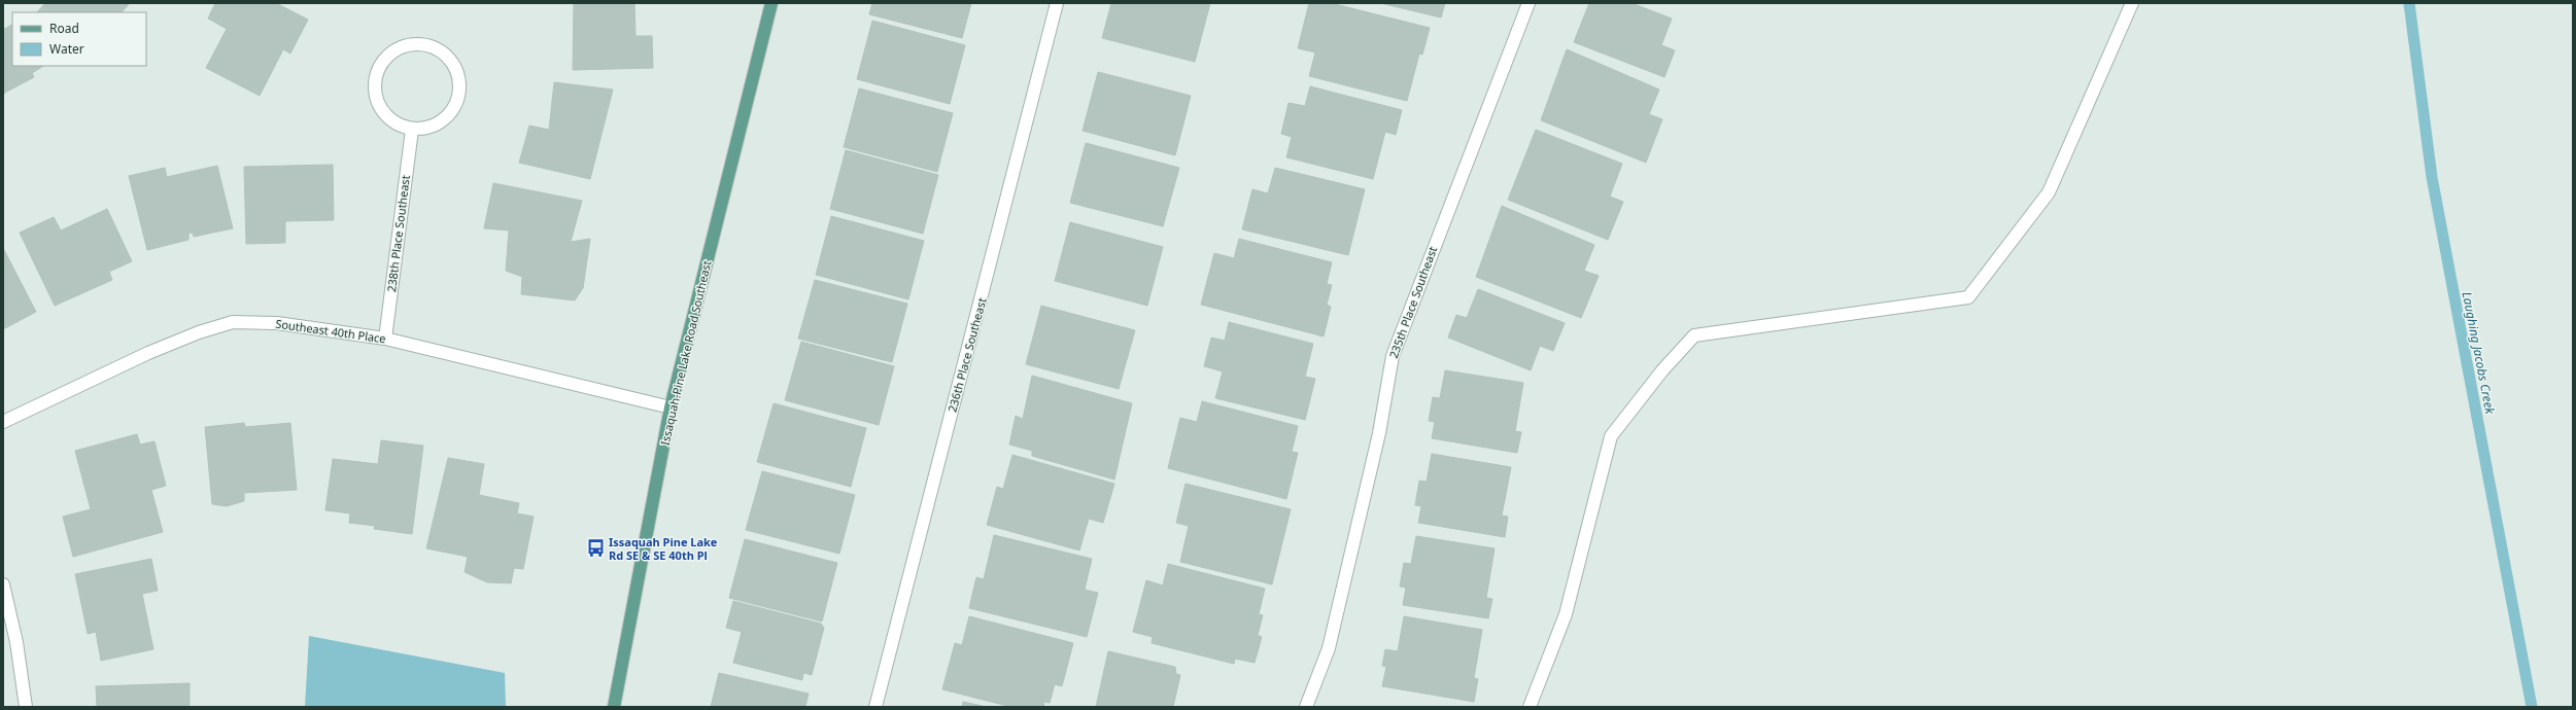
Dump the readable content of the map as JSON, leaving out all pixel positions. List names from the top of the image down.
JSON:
{
  "streets": {
    "main road": ["Issaquah-Pine Lake Road Southeast"],
    "street": [
      "238th Place Southeast",
      "235th Place Southeast",
      "Southeast 40th Place",
      "236th Place Southeast"
    ]
  },
  "crossings": [
    ["238th Place Southeast", "Southeast 40th Place"],
    ["Southeast 40th Place", "Issaquah-Pine Lake Road Southeast"]
  ],
  "water": ["Laughing Jacobs Creek"],
  "places": {
    "bus stop": ["Issaquah Pine Lake Rd SE & SE 40th Pl"]
  },
  "legend": ["Road", "Water"]
}
